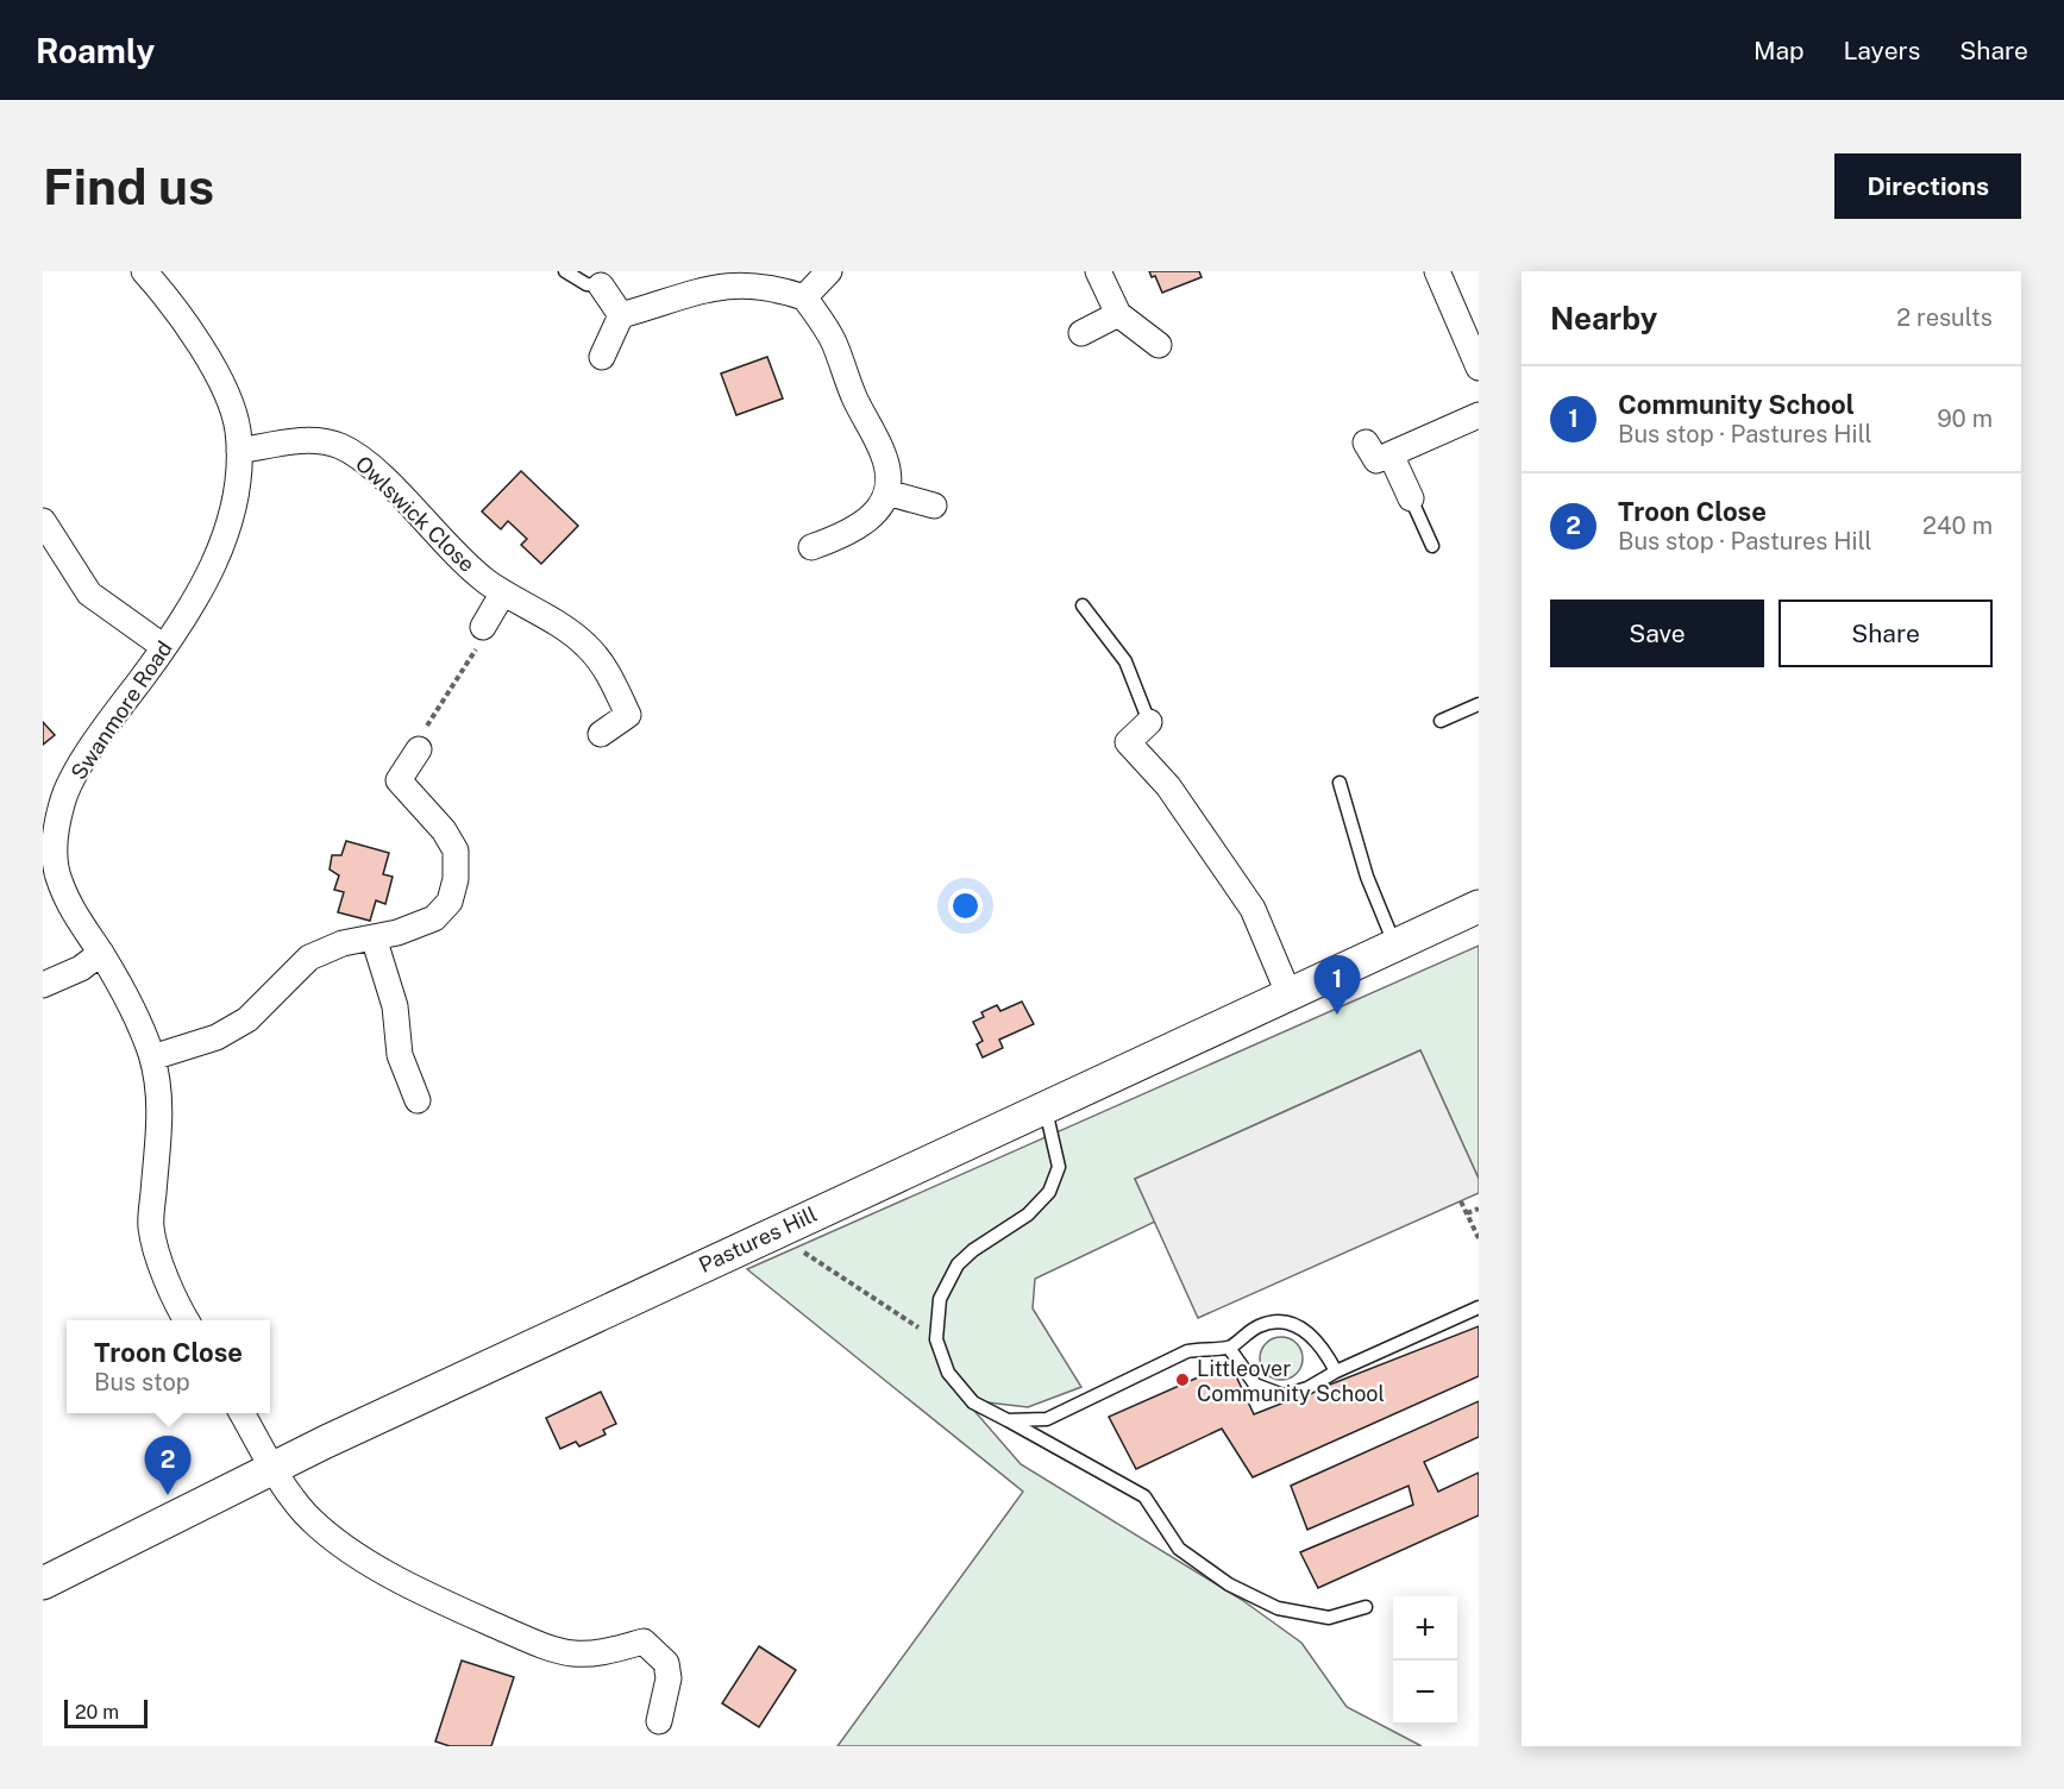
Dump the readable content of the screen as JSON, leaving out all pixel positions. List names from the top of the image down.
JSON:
{
  "streets": {
    "street": ["Owlswick Close", "Swanmore Road", "Pastures Hill"]
  },
  "crossings": [
    ["Owlswick Close", "Swanmore Road"]
  ],
  "places": ["Littleover Community School"],
  "scale_bar": "20 m",
  "page": {
    "header": "Roamly",
    "nav": ["Map", "Layers", "Share"],
    "buttons": [
      "Directions",
      ["Save", "Share"]
    ],
    "title": "Find us",
    "heading": ["Nearby", "2 results"],
    "list": [
      {
        "mark": "1",
        "name": "Community School",
        "note": "Bus stop · Pastures Hill",
        "value": "90 m"
      },
      {
        "mark": "2",
        "name": "Troon Close",
        "note": "Bus stop · Pastures Hill",
        "value": "240 m"
      }
    ],
    "pins": ["1", "2"],
    "popup": ["Troon Close", "Bus stop"],
    "map_buttons": ["+", "−"],
    "scale": "20 m"
  }
}
